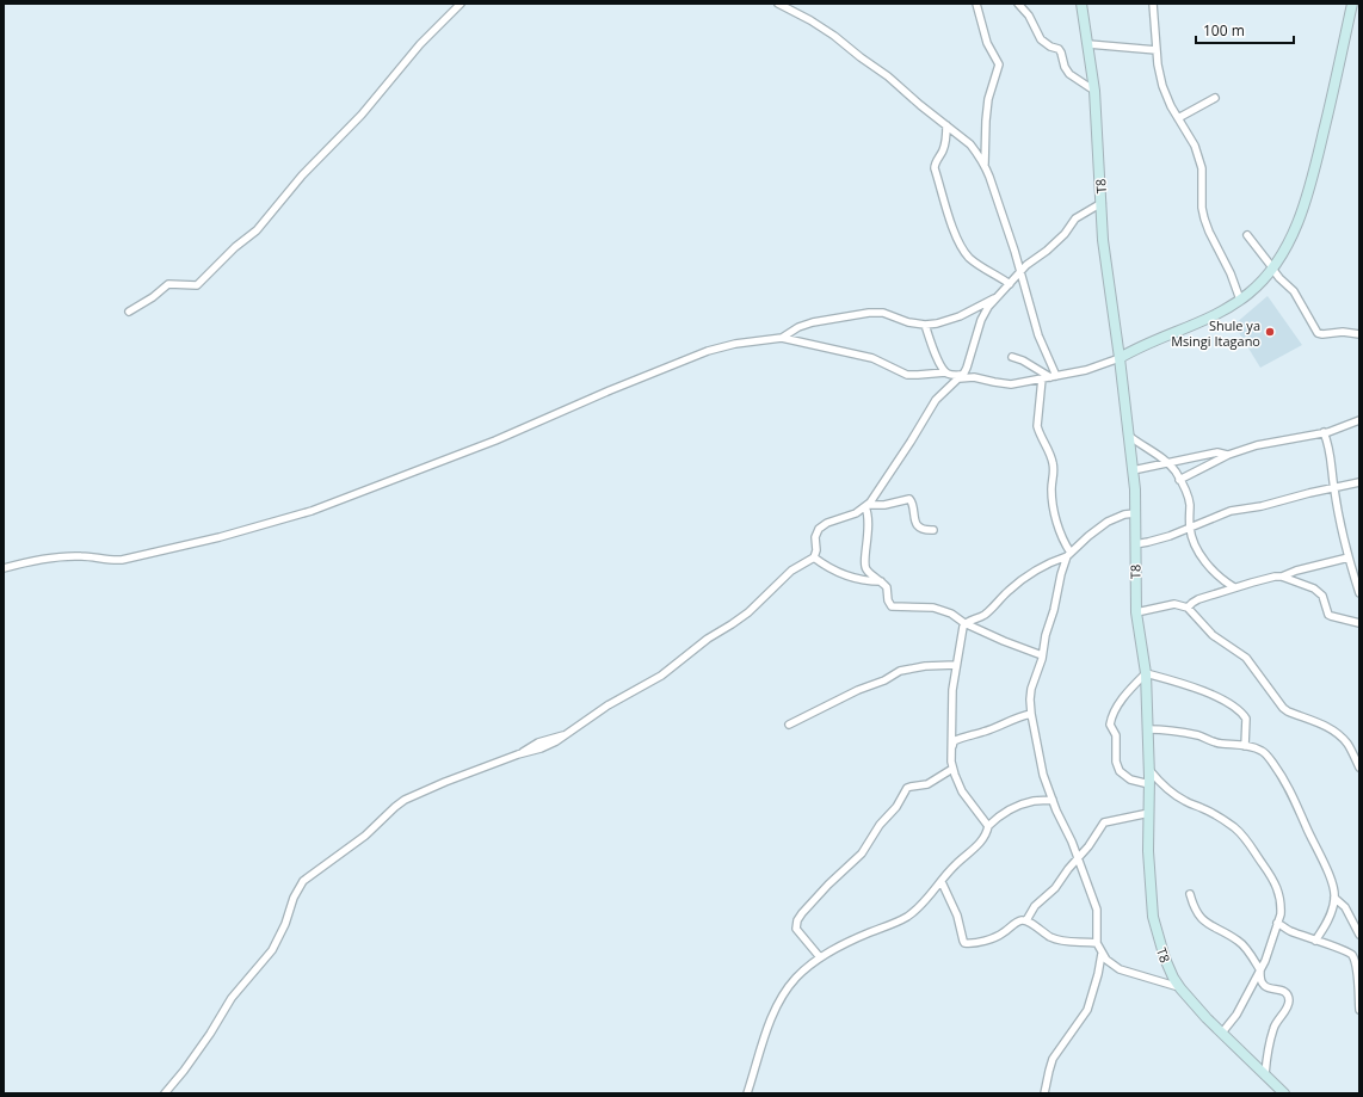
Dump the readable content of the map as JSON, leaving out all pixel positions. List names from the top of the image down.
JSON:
{
  "streets": {
    "street": ["T8"]
  },
  "places": ["Shule ya Msingi Itagano"],
  "scale_bar": "100 m"
}
